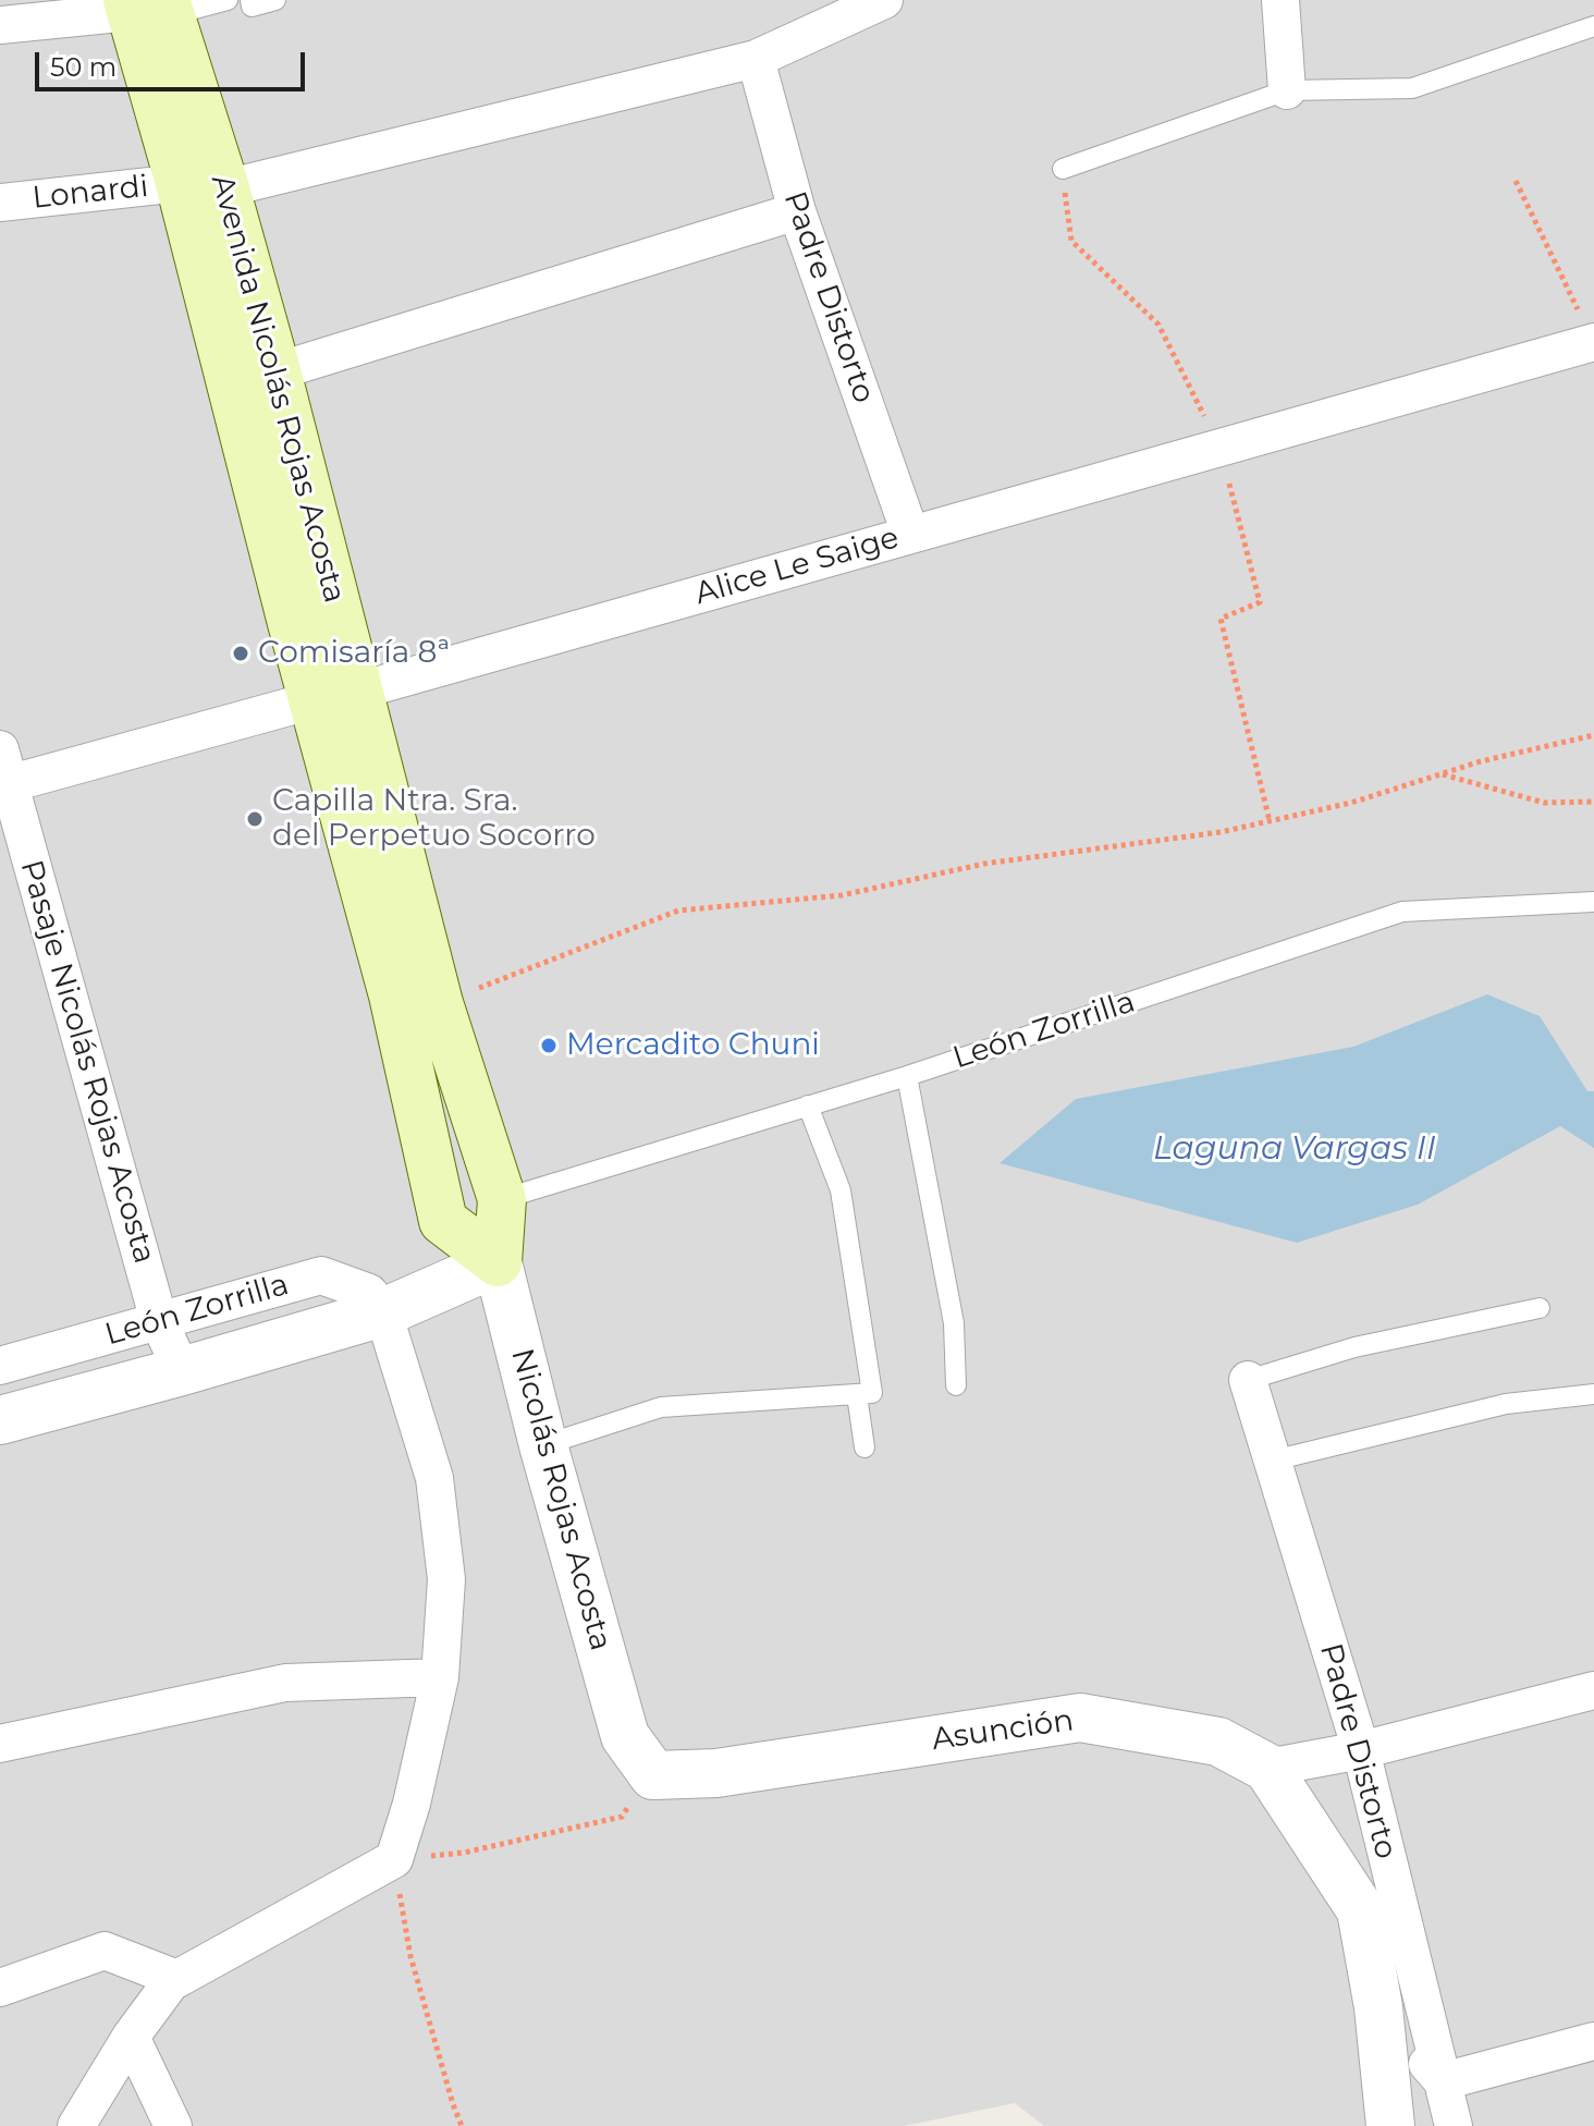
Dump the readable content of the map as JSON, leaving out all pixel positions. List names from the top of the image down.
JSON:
{
  "streets": {
    "main road": ["Avenida Nicolás Rojas Acosta"],
    "street": [
      "Lonardi",
      "Padre Distorto",
      "Alice Le Saige",
      "León Zorrilla",
      "Pasaje Nicolás Rojas Acosta",
      "Nicolás Rojas Acosta",
      "Asunción"
    ]
  },
  "crossings": [
    ["Lonardi", "Padre Distorto"],
    ["Lonardi", "Avenida Nicolás Rojas Acosta"],
    ["Padre Distorto", "Alice Le Saige"],
    ["Padre Distorto", "Asunción"],
    ["Avenida Nicolás Rojas Acosta", "Alice Le Saige"],
    ["Avenida Nicolás Rojas Acosta", "León Zorrilla"],
    ["Avenida Nicolás Rojas Acosta", "Nicolás Rojas Acosta"],
    ["Alice Le Saige", "Pasaje Nicolás Rojas Acosta"],
    ["León Zorrilla", "Pasaje Nicolás Rojas Acosta"],
    ["León Zorrilla", "Nicolás Rojas Acosta"],
    ["Nicolás Rojas Acosta", "Asunción"]
  ],
  "water": ["Laguna Vargas II"],
  "places": ["Comisaría 8ª", "Capilla Ntra. Sra. del Perpetuo Socorro", "Mercadito Chuni"],
  "scale_bar": "50 m"
}
